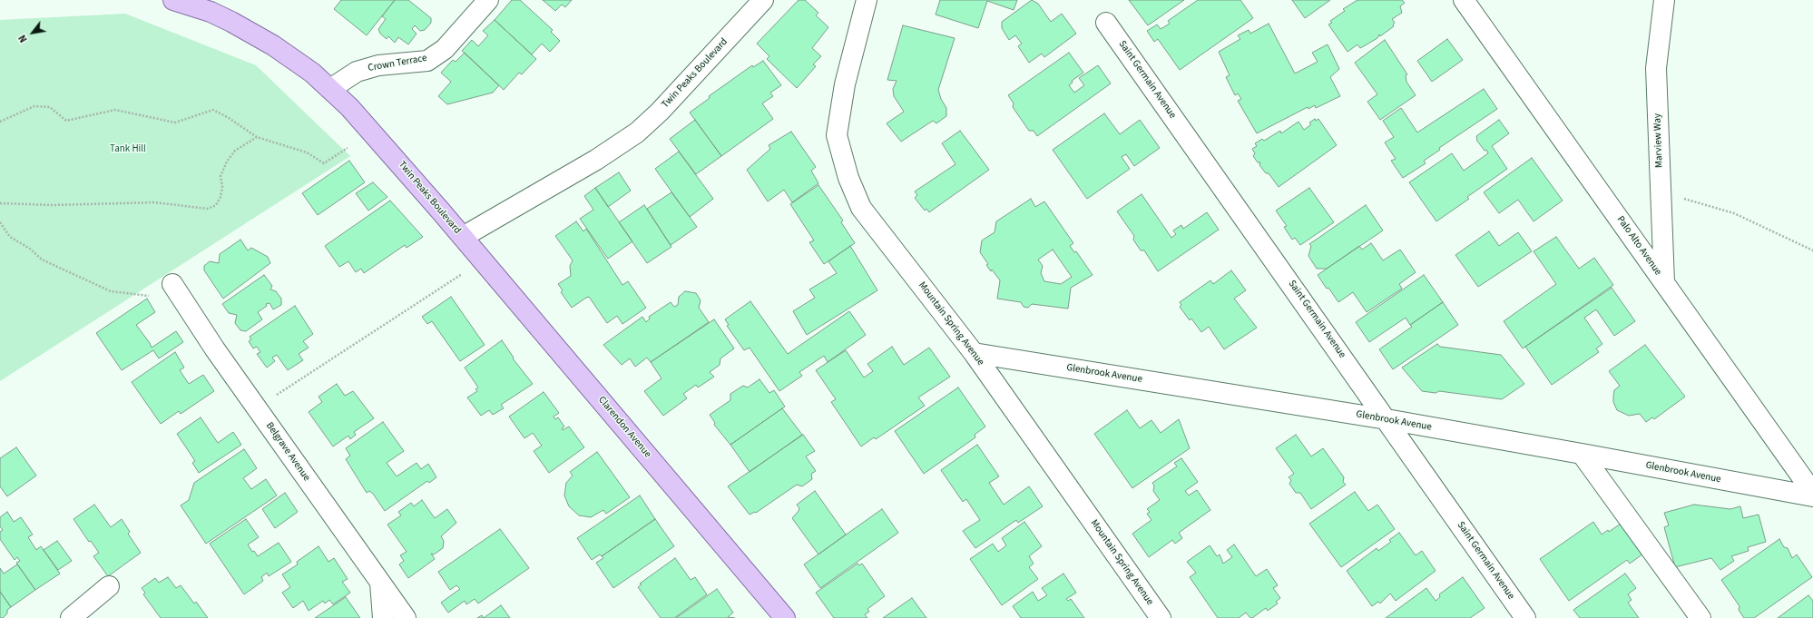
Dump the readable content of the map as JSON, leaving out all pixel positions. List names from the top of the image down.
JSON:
{
  "streets": {
    "main road": ["Twin Peaks Boulevard", "Clarendon Avenue"],
    "street": [
      "Crown Terrace",
      "Saint Germain Avenue",
      "Marview Way",
      "Palo Alto Avenue",
      "Mountain Spring Avenue",
      "Glenbrook Avenue",
      "Belgrave Avenue"
    ]
  },
  "crossings": [
    ["Crown Terrace", "Twin Peaks Boulevard"],
    ["Twin Peaks Boulevard", "Clarendon Avenue"],
    ["Saint Germain Avenue", "Glenbrook Avenue"],
    ["Marview Way", "Palo Alto Avenue"],
    ["Mountain Spring Avenue", "Glenbrook Avenue"]
  ],
  "parks": ["Tank Hill"],
  "north": "bottom left"
}
